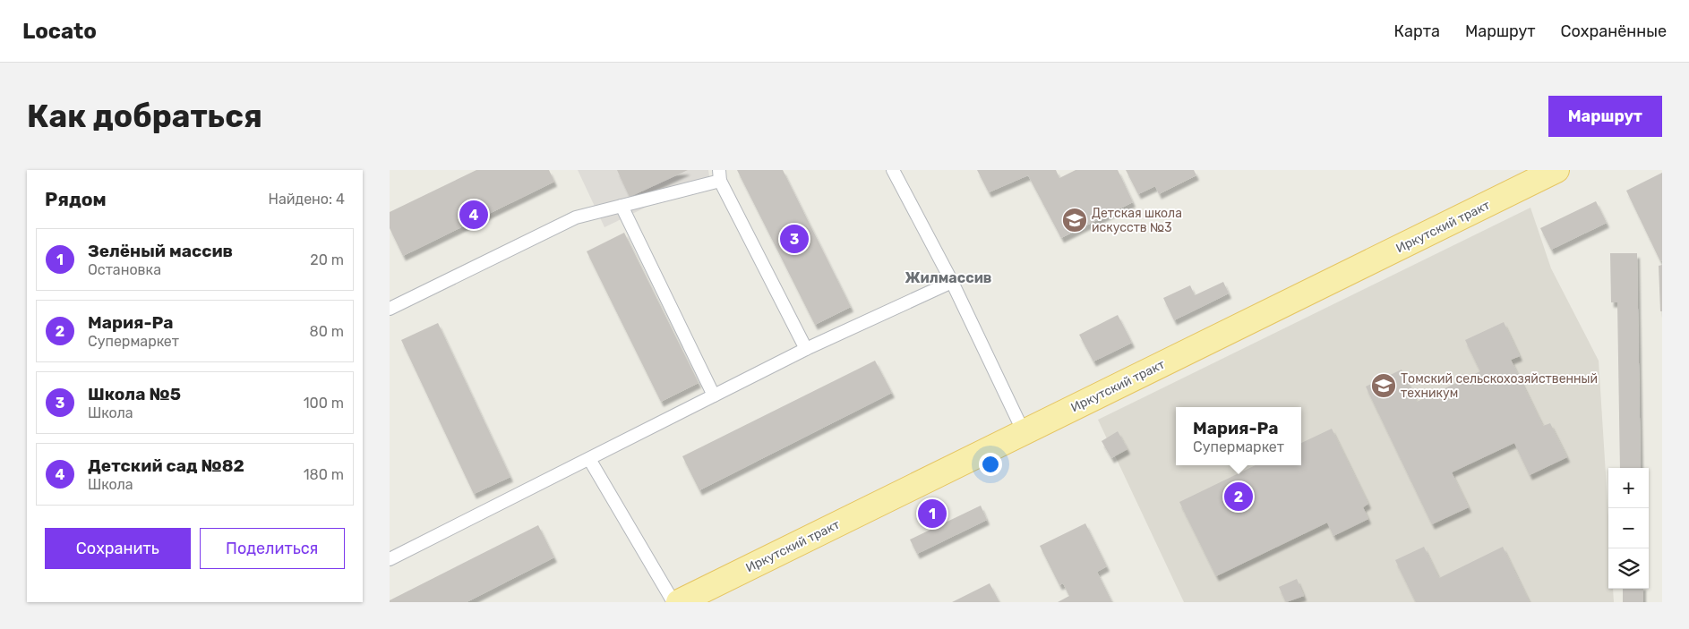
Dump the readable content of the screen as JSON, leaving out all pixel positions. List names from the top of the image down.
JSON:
{
  "streets": {
    "main road": ["Иркутский тракт"]
  },
  "districts": ["Жилмассив"],
  "places": {
    "school or university": ["Детская школа искусств №3", "Томский сельскохозяйственный техникум"]
  },
  "page": {
    "header": "Locato",
    "nav": ["Карта", "Маршрут", "Сохранённые"],
    "buttons": [
      "Маршрут",
      ["Сохранить", "Поделиться"]
    ],
    "title": "Как добраться",
    "heading": ["Рядом", "Найдено: 4"],
    "pins": [
      "4",
      "3",
      "2",
      "1"
    ],
    "list": [
      {
        "mark": "1",
        "name": "Зелёный массив",
        "note": "Остановка",
        "value": "20 m"
      },
      {
        "mark": "2",
        "name": "Мария-Ра",
        "note": "Супермаркет",
        "value": "80 m"
      },
      {
        "mark": "3",
        "name": "Школа №5",
        "note": "Школа",
        "value": "100 m"
      },
      {
        "mark": "4",
        "name": "Детский сад №82",
        "note": "Школа",
        "value": "180 m"
      }
    ],
    "popup": ["Мария-Ра", "Супермаркет"],
    "map_buttons": ["+", "−"]
  }
}
